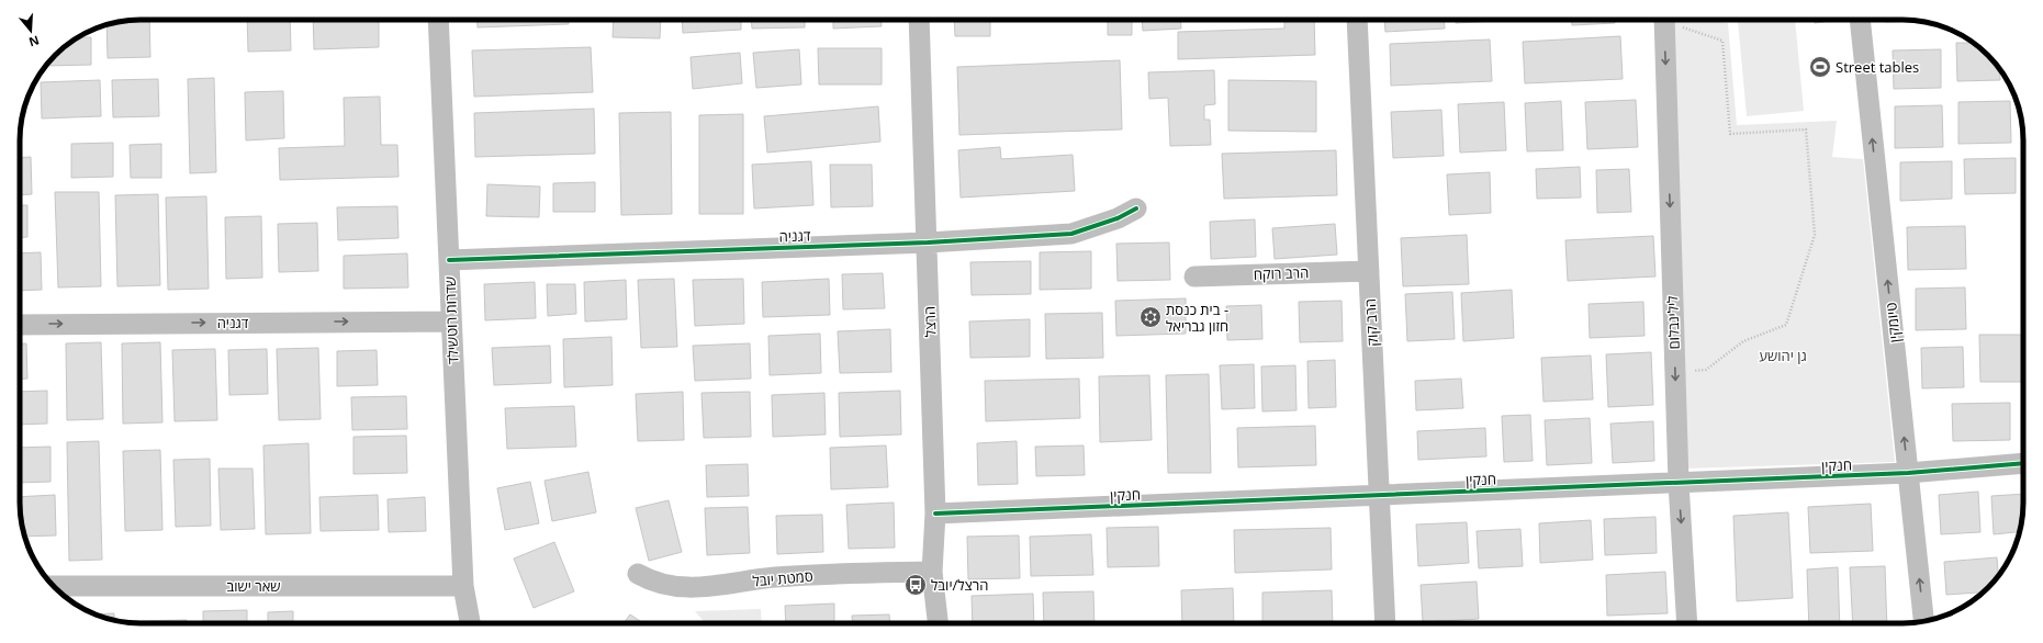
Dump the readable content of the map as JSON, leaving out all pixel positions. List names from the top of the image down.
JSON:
{
  "streets": {
    "street": [
      "דגניה",
      "הרב רוקח",
      "שדרות רוטשילד",
      "הרצל",
      "הרב קוק",
      "לילינבלום",
      "טיומקין",
      "חנקין",
      "סמטת יובל",
      "שאר ישוב"
    ]
  },
  "crossings": [
    ["דגניה", "שדרות רוטשילד"],
    ["דגניה", "הרצל"],
    ["הרב רוקח", "הרב קוק"],
    ["שדרות רוטשילד", "שאר ישוב"],
    ["הרצל", "חנקין"],
    ["הרצל", "סמטת יובל"],
    ["הרב קוק", "חנקין"],
    ["לילינבלום", "חנקין"],
    ["טיומקין", "חנקין"]
  ],
  "one_way": ["דגניה", "לילינבלום", "טיומקין"],
  "parks": ["גן יהושע"],
  "places": {
    "sports": ["Street tables"],
    "synagogue": ["בית כנסת - חזון גבריאל"],
    "bus stop": ["הרצל/יובל"]
  },
  "north": "bottom"
}
